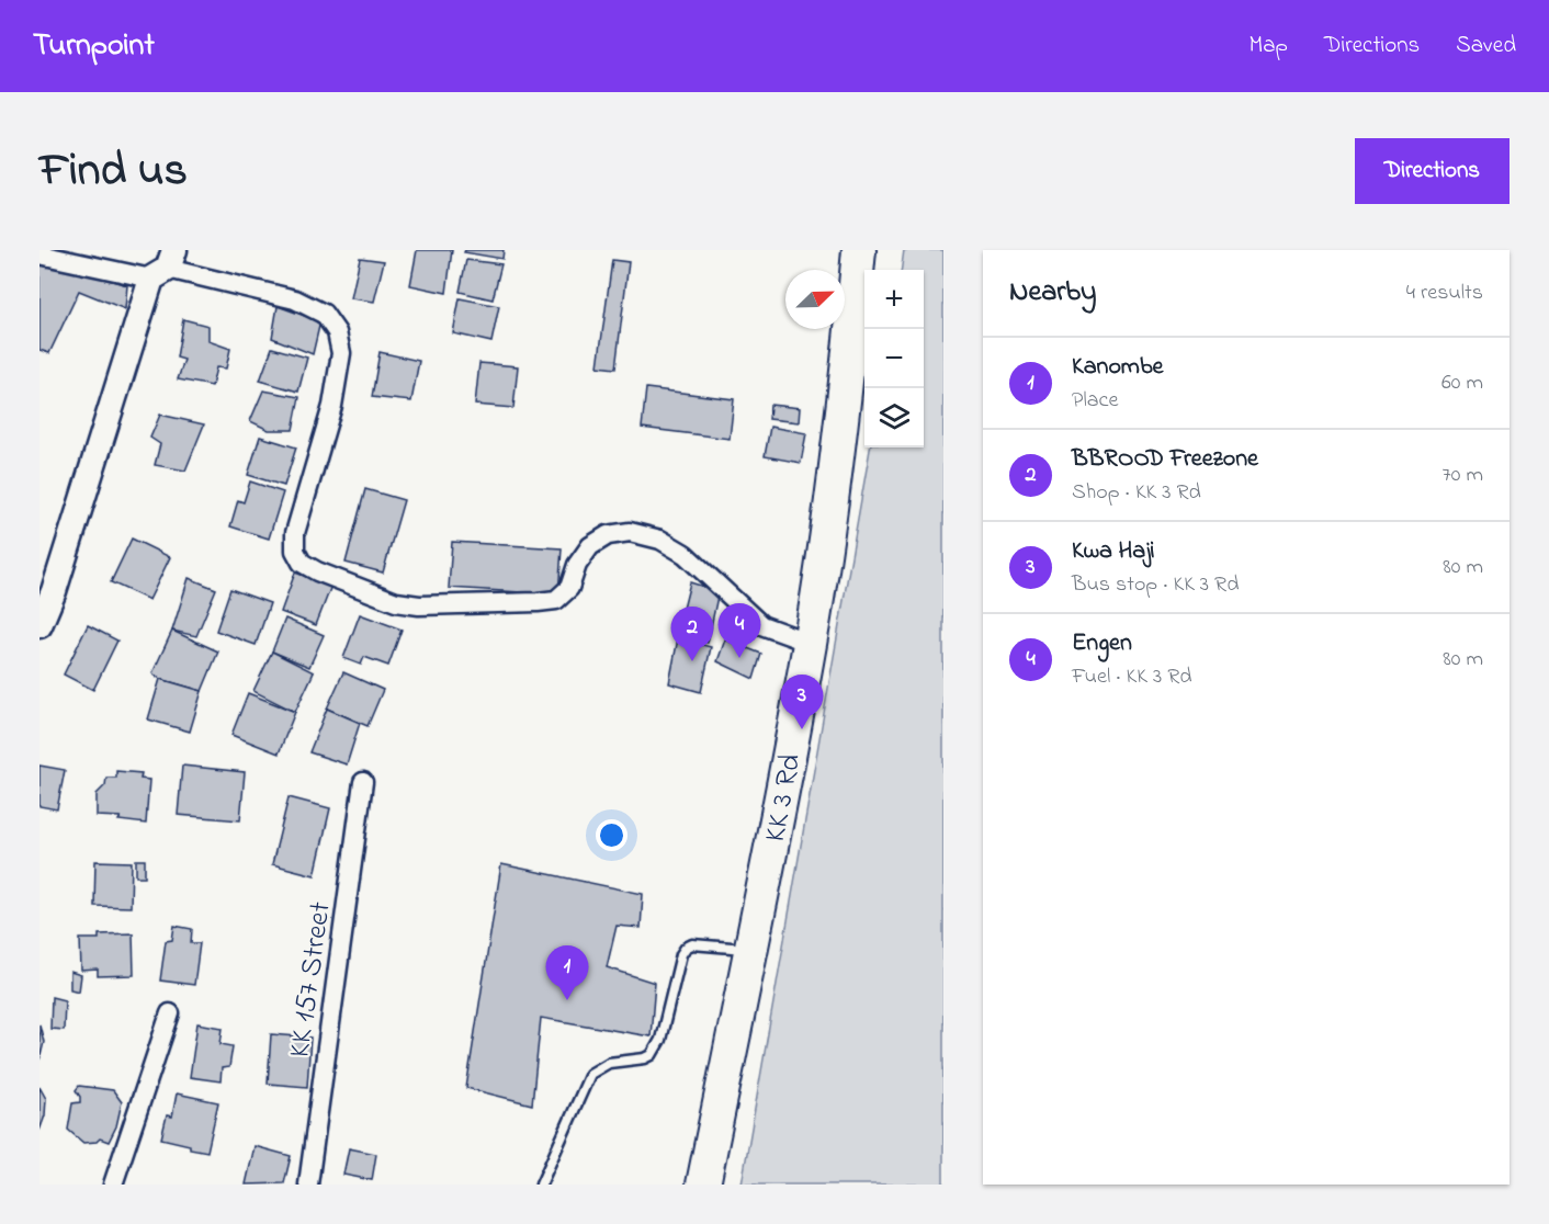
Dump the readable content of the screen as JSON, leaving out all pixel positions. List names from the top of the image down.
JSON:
{
  "streets": {
    "highway": ["KK 3 Rd"],
    "street": ["KK 157 Street"]
  },
  "north": "top right",
  "page": {
    "header": "Turnpoint",
    "nav": ["Map", "Directions", "Saved"],
    "title": "Find us",
    "buttons": "Directions",
    "heading": ["Nearby", "4 results"],
    "map_buttons": ["+", "−"],
    "list": [
      {
        "mark": "1",
        "name": "Kanombe",
        "note": "Place",
        "value": "60 m"
      },
      {
        "mark": "2",
        "name": "BBROOD Freezone",
        "note": "Shop · KK 3 Rd",
        "value": "70 m"
      },
      {
        "mark": "3",
        "name": "Kwa Haji",
        "note": "Bus stop · KK 3 Rd",
        "value": "80 m"
      },
      {
        "mark": "4",
        "name": "Engen",
        "note": "Fuel · KK 3 Rd",
        "value": "80 m"
      }
    ],
    "pins": [
      "4",
      "2",
      "3",
      "1"
    ]
  }
}
